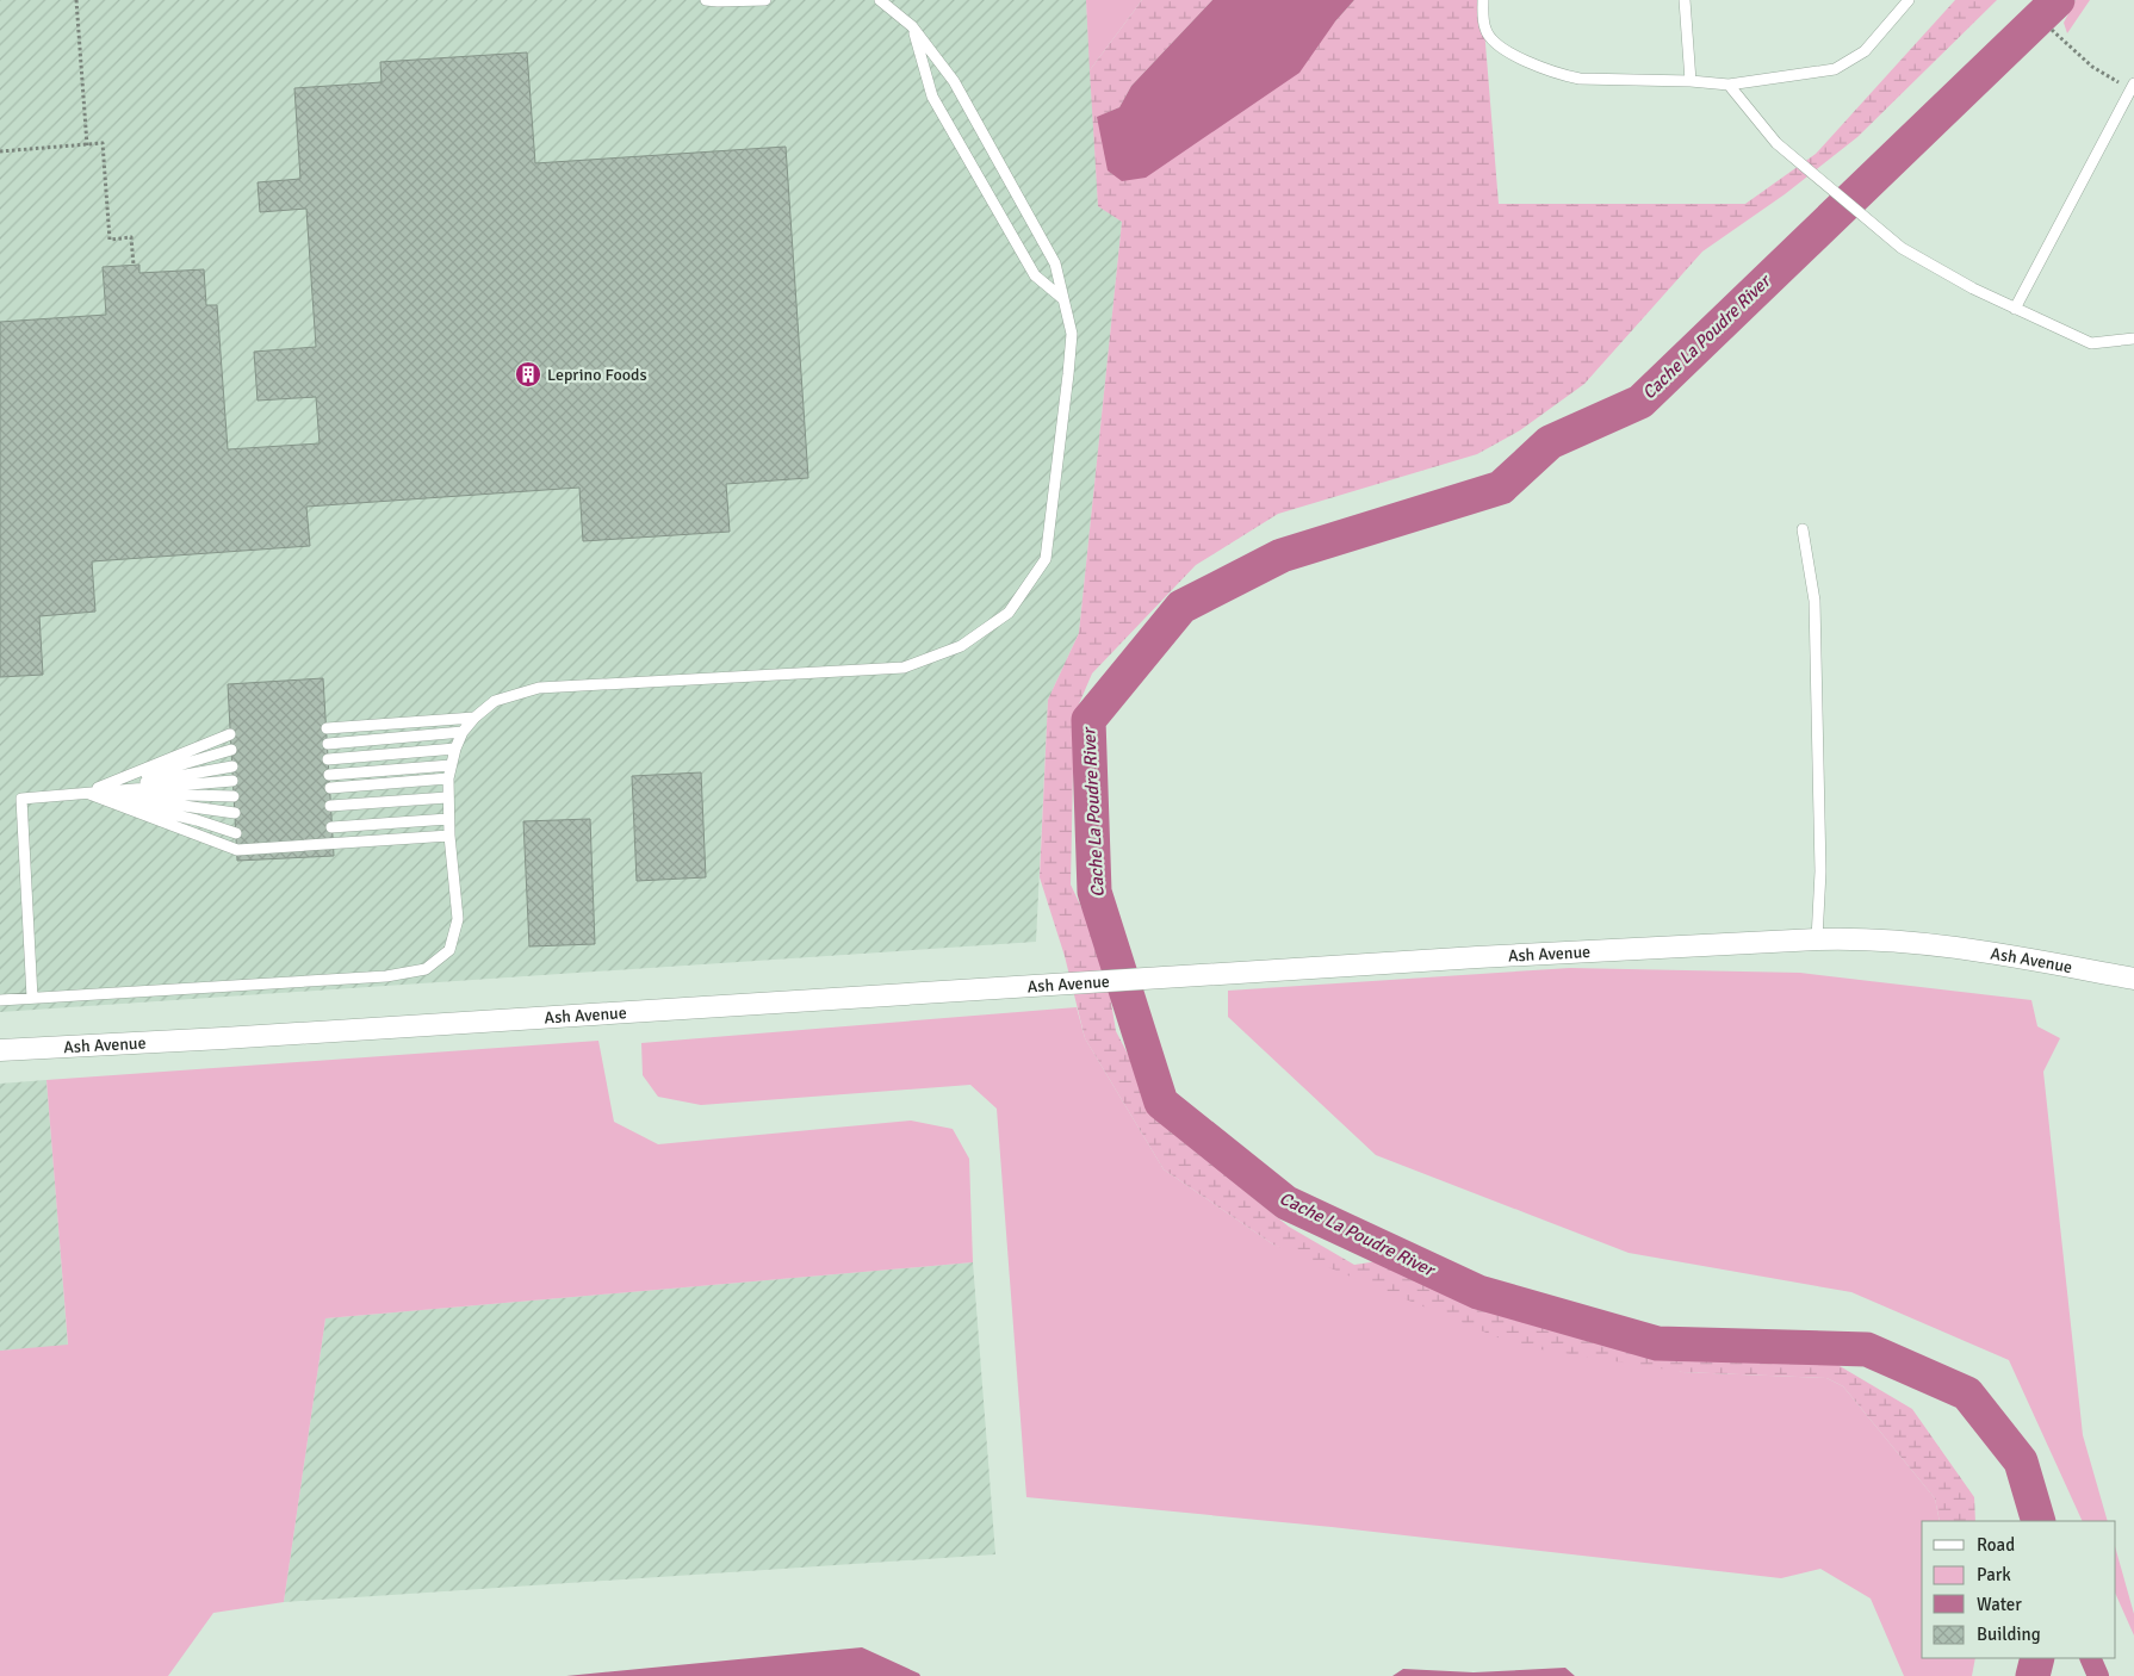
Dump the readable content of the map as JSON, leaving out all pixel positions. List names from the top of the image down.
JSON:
{
  "streets": {
    "street": ["Ash Avenue"]
  },
  "water": ["Cache La Poudre River"],
  "places": {
    "building": ["Leprino Foods"]
  },
  "legend": [
    "Road",
    "Park",
    "Water",
    "Building"
  ]
}
